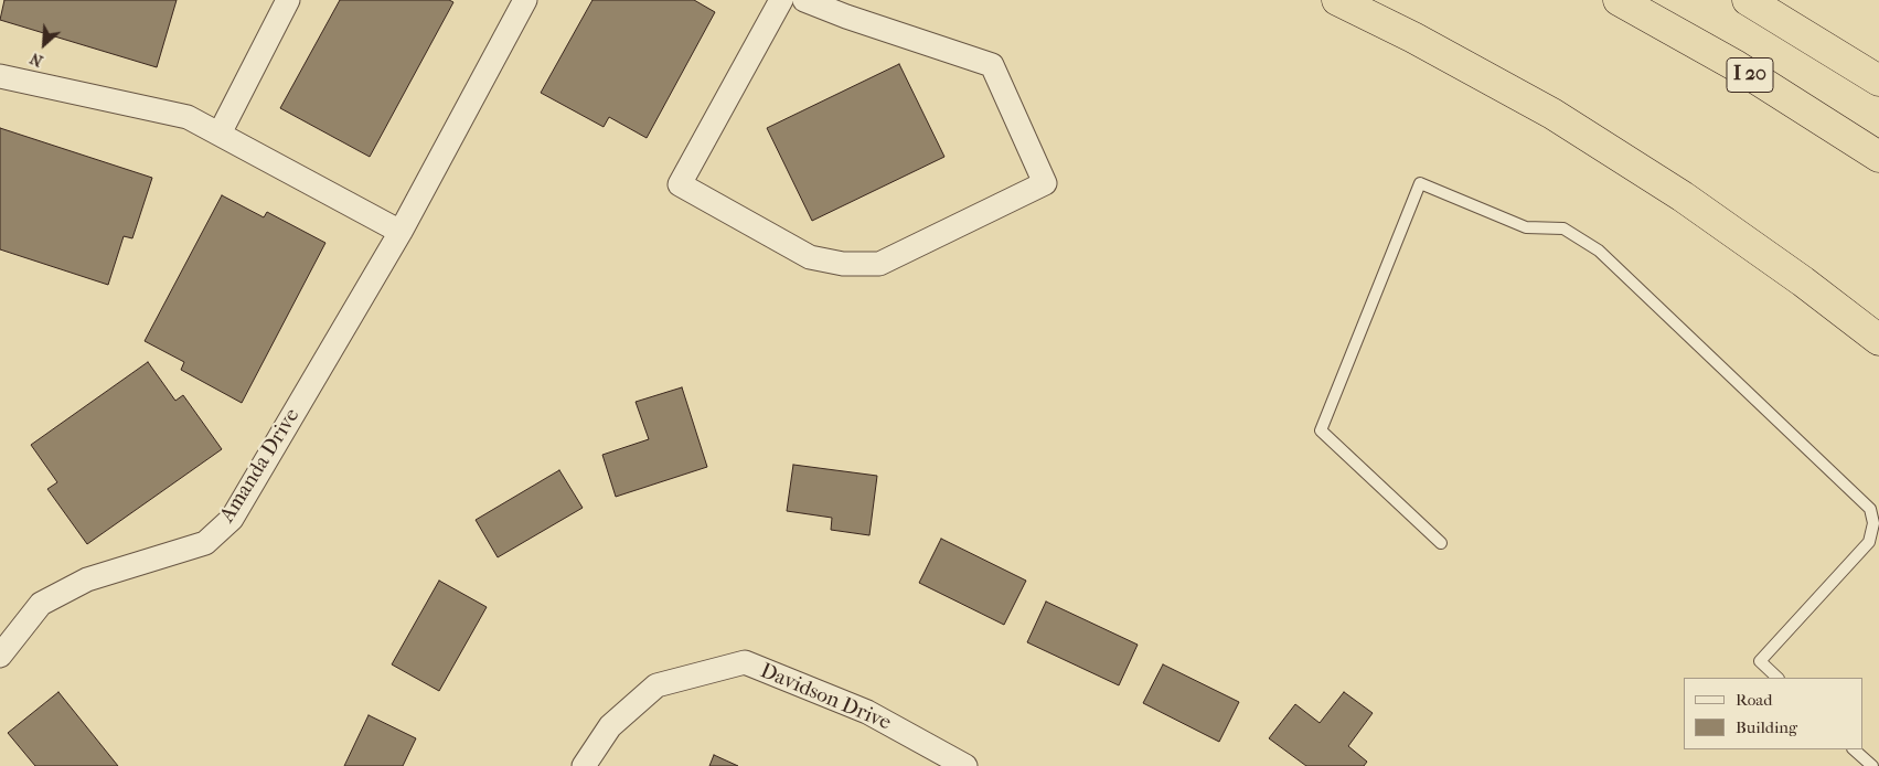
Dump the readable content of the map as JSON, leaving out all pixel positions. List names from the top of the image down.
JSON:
{
  "streets": {
    "highway": ["I 20"],
    "street": ["Amanda Drive", "Davidson Drive"]
  },
  "legend": ["Road", "Building"],
  "north": "bottom left"
}
